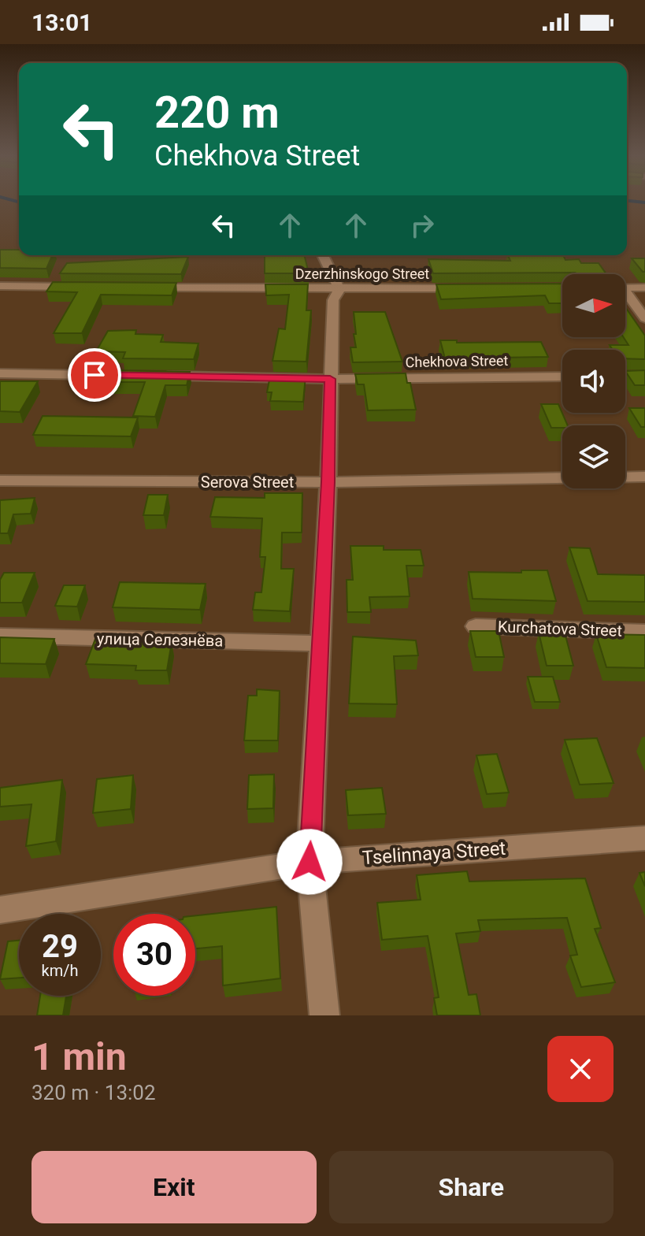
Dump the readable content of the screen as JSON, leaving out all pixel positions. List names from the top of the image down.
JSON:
{
  "streets": {
    "street": [
      "Dzerzhinskogo Street",
      "Chekhova Street",
      "Serova Street",
      "Kurchatova Street",
      "улица Селезнёва",
      "Tselinnaya Street"
    ]
  },
  "north": "right",
  "page": {
    "status": "13:01",
    "turn": ["220 m", "Chekhova Street"],
    "speed": "29 km/h",
    "limit": "30",
    "heading": ["1 min", "320 m · 13:02"],
    "buttons": ["Exit", "Share"]
  }
}
